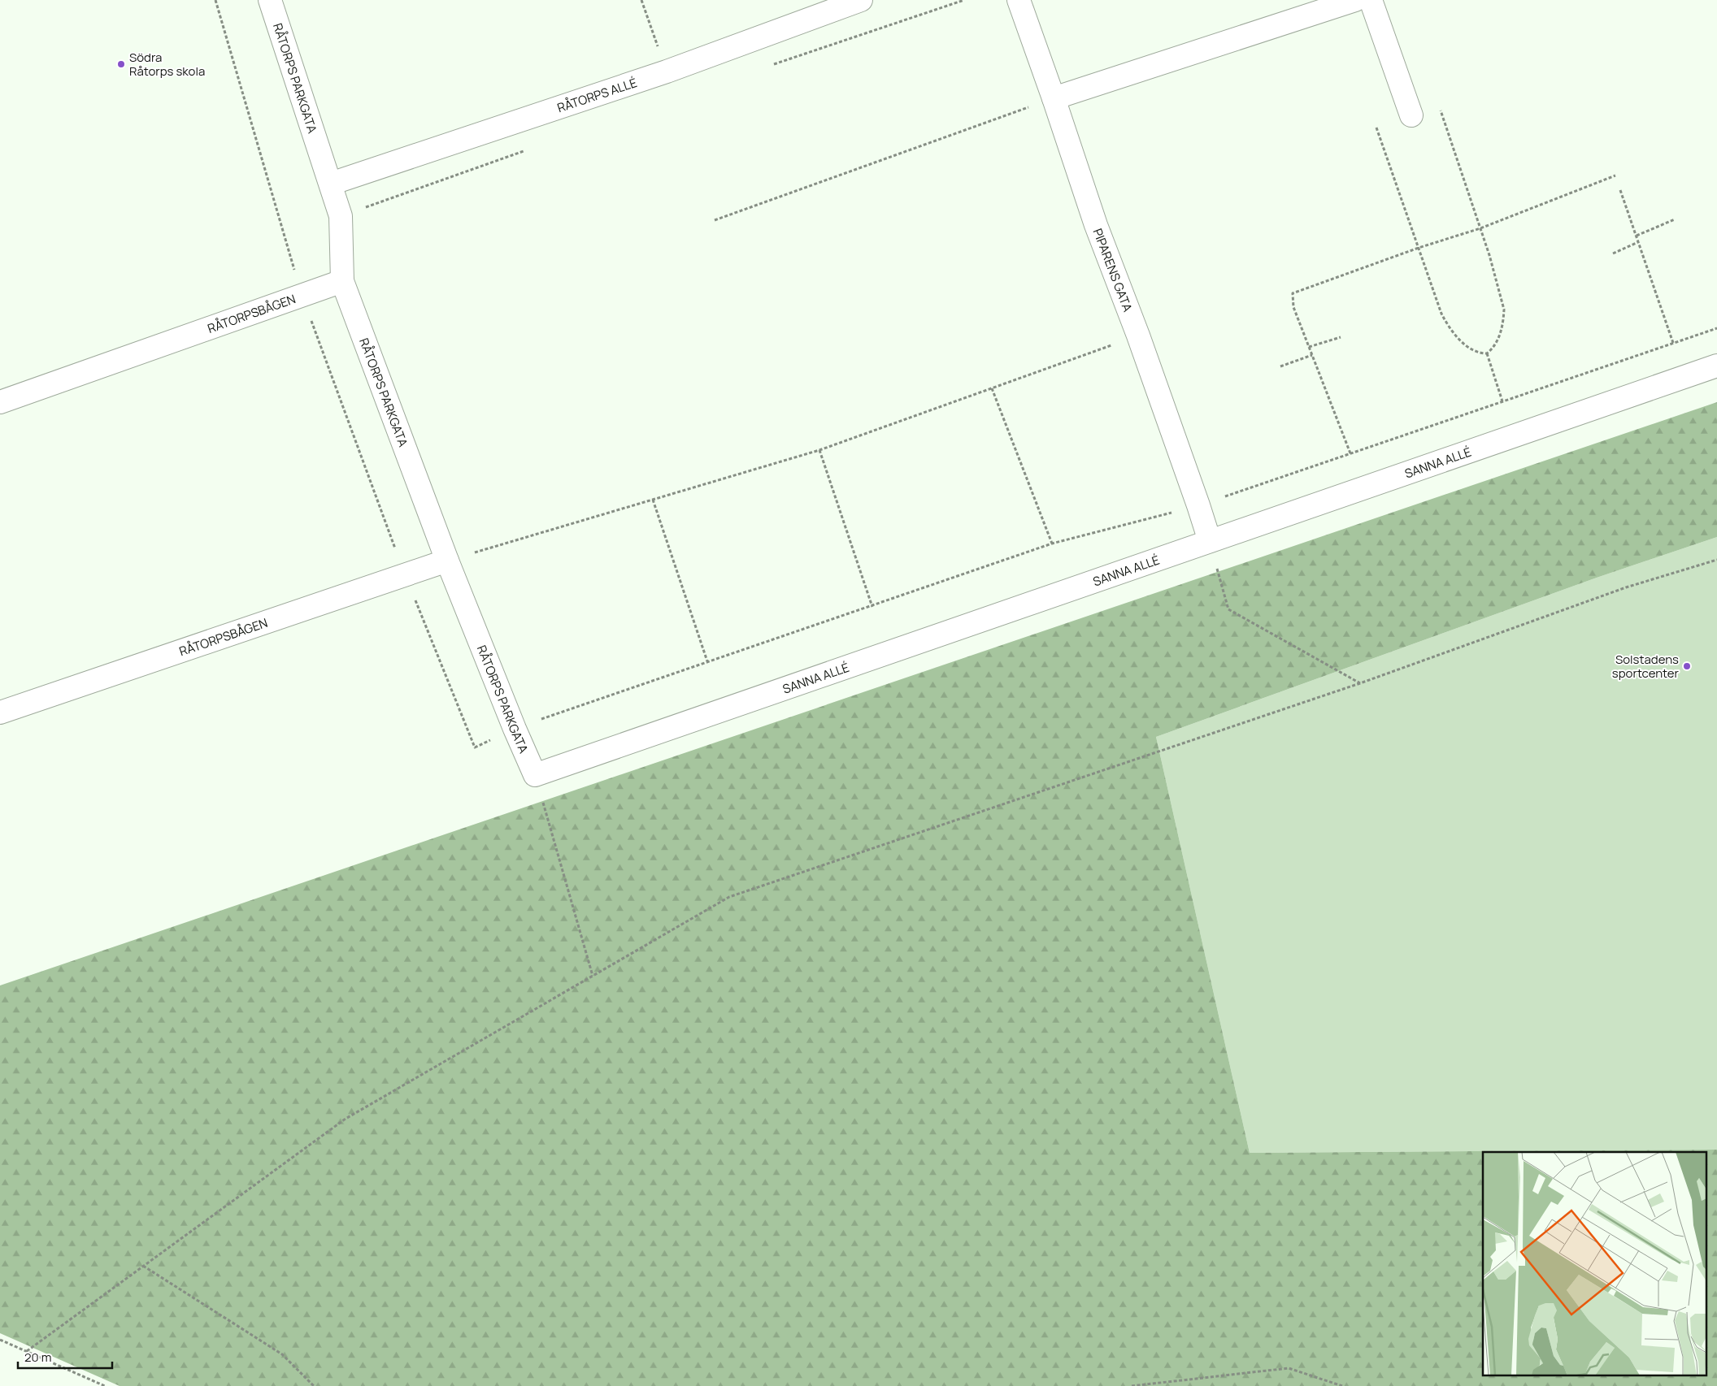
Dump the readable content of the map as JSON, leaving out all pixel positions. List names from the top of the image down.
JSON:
{
  "streets": {
    "street": [
      "RÅTORPS PARKGATA",
      "RÅTORPS ALLÉ",
      "PIPARENS GATA",
      "RÅTORPSBÅGEN",
      "SANNA ALLÉ"
    ]
  },
  "crossings": [
    ["RÅTORPS PARKGATA", "RÅTORPS ALLÉ"],
    ["RÅTORPS PARKGATA", "RÅTORPSBÅGEN"],
    ["RÅTORPS PARKGATA", "SANNA ALLÉ"],
    ["PIPARENS GATA", "SANNA ALLÉ"]
  ],
  "places": ["Södra Råtorps skola", "Solstadens sportcenter"],
  "scale_bar": "20 m"
}
